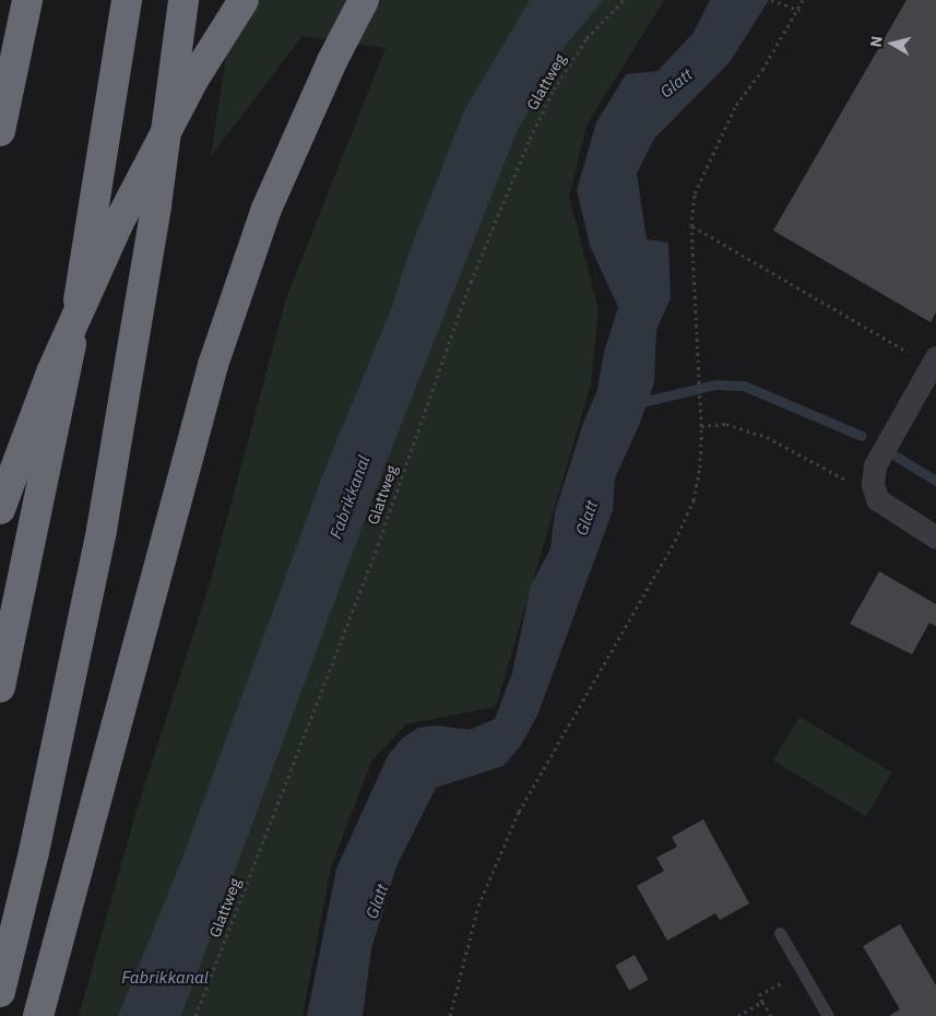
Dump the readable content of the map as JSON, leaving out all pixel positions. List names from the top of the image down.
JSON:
{
  "streets": {
    "path": ["Glattweg"]
  },
  "water": ["Glatt", "Fabrikkanal"],
  "north": "left"
}
